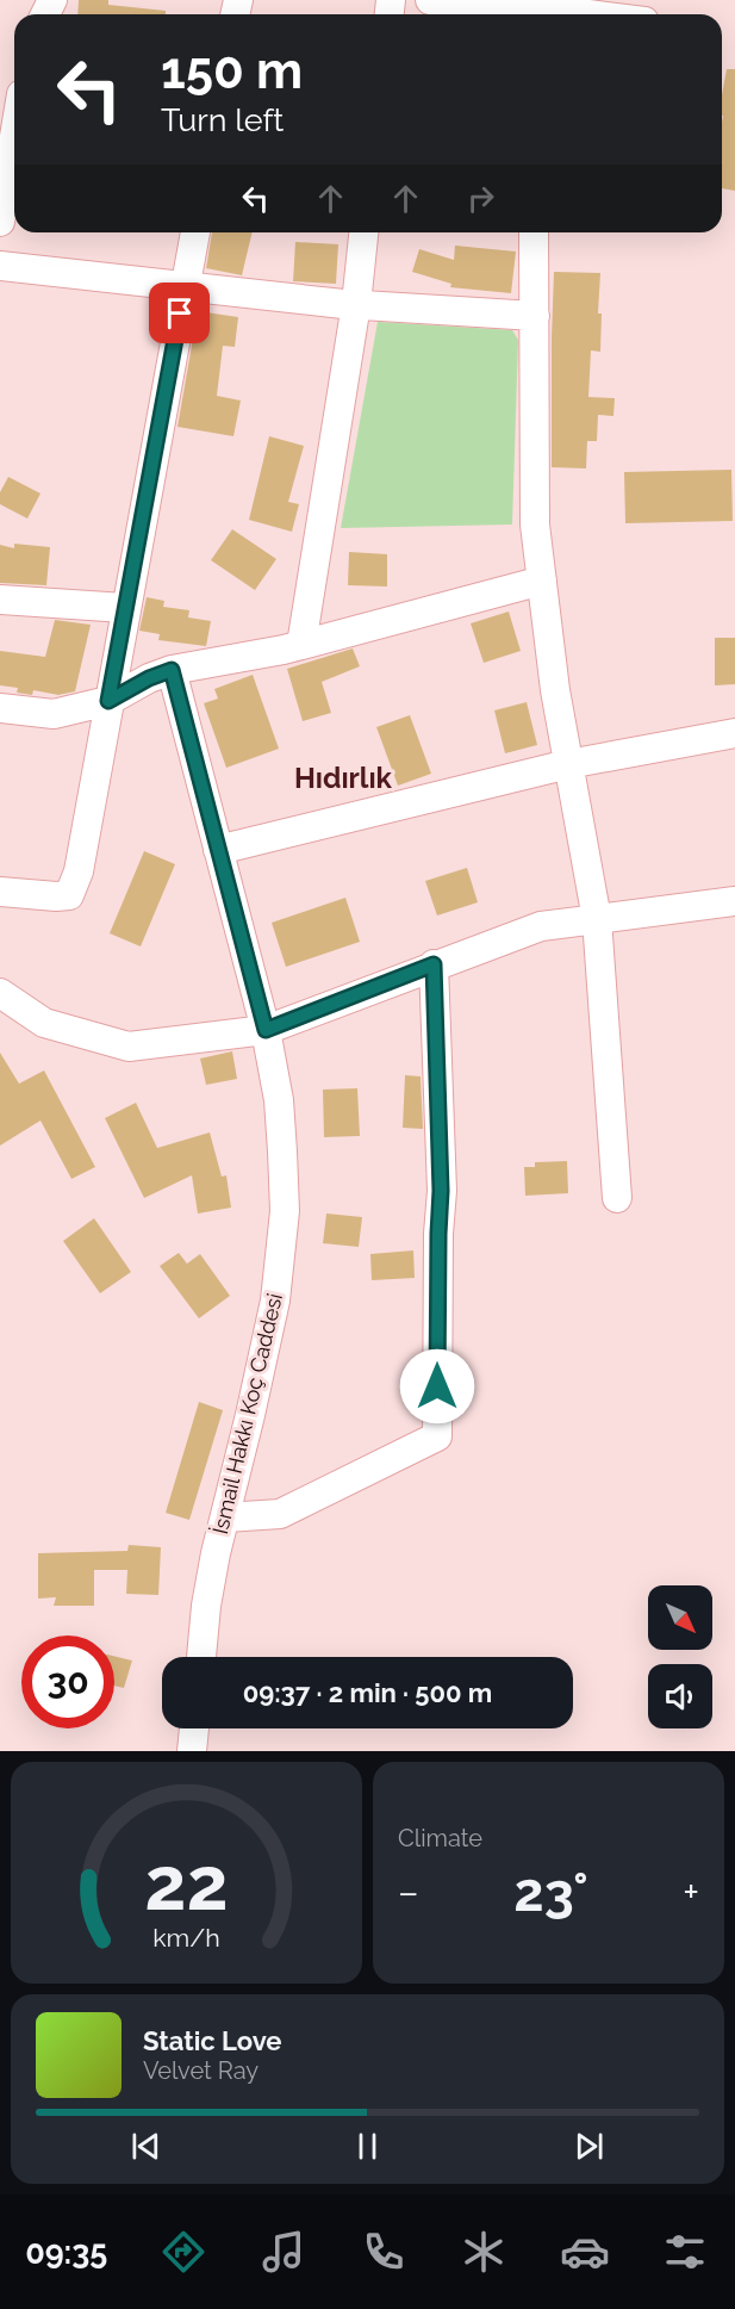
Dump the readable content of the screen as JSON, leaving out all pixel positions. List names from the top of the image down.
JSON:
{
  "streets": {
    "street": ["İsmail Hakkı Koç Caddesi"]
  },
  "districts": ["Hıdırlık"],
  "north": "bottom right",
  "page": {
    "turn": ["150 m", "Turn left"],
    "limit": "30",
    "trip": "09:37 · 2 min · 500 m",
    "tile": "Climate",
    "heat": ["−", "23°", "+"],
    "song": ["Static Love", "Velvet Ray"],
    "tabs": "09:35",
    "gauge": ["22", "km/h"]
  }
}
